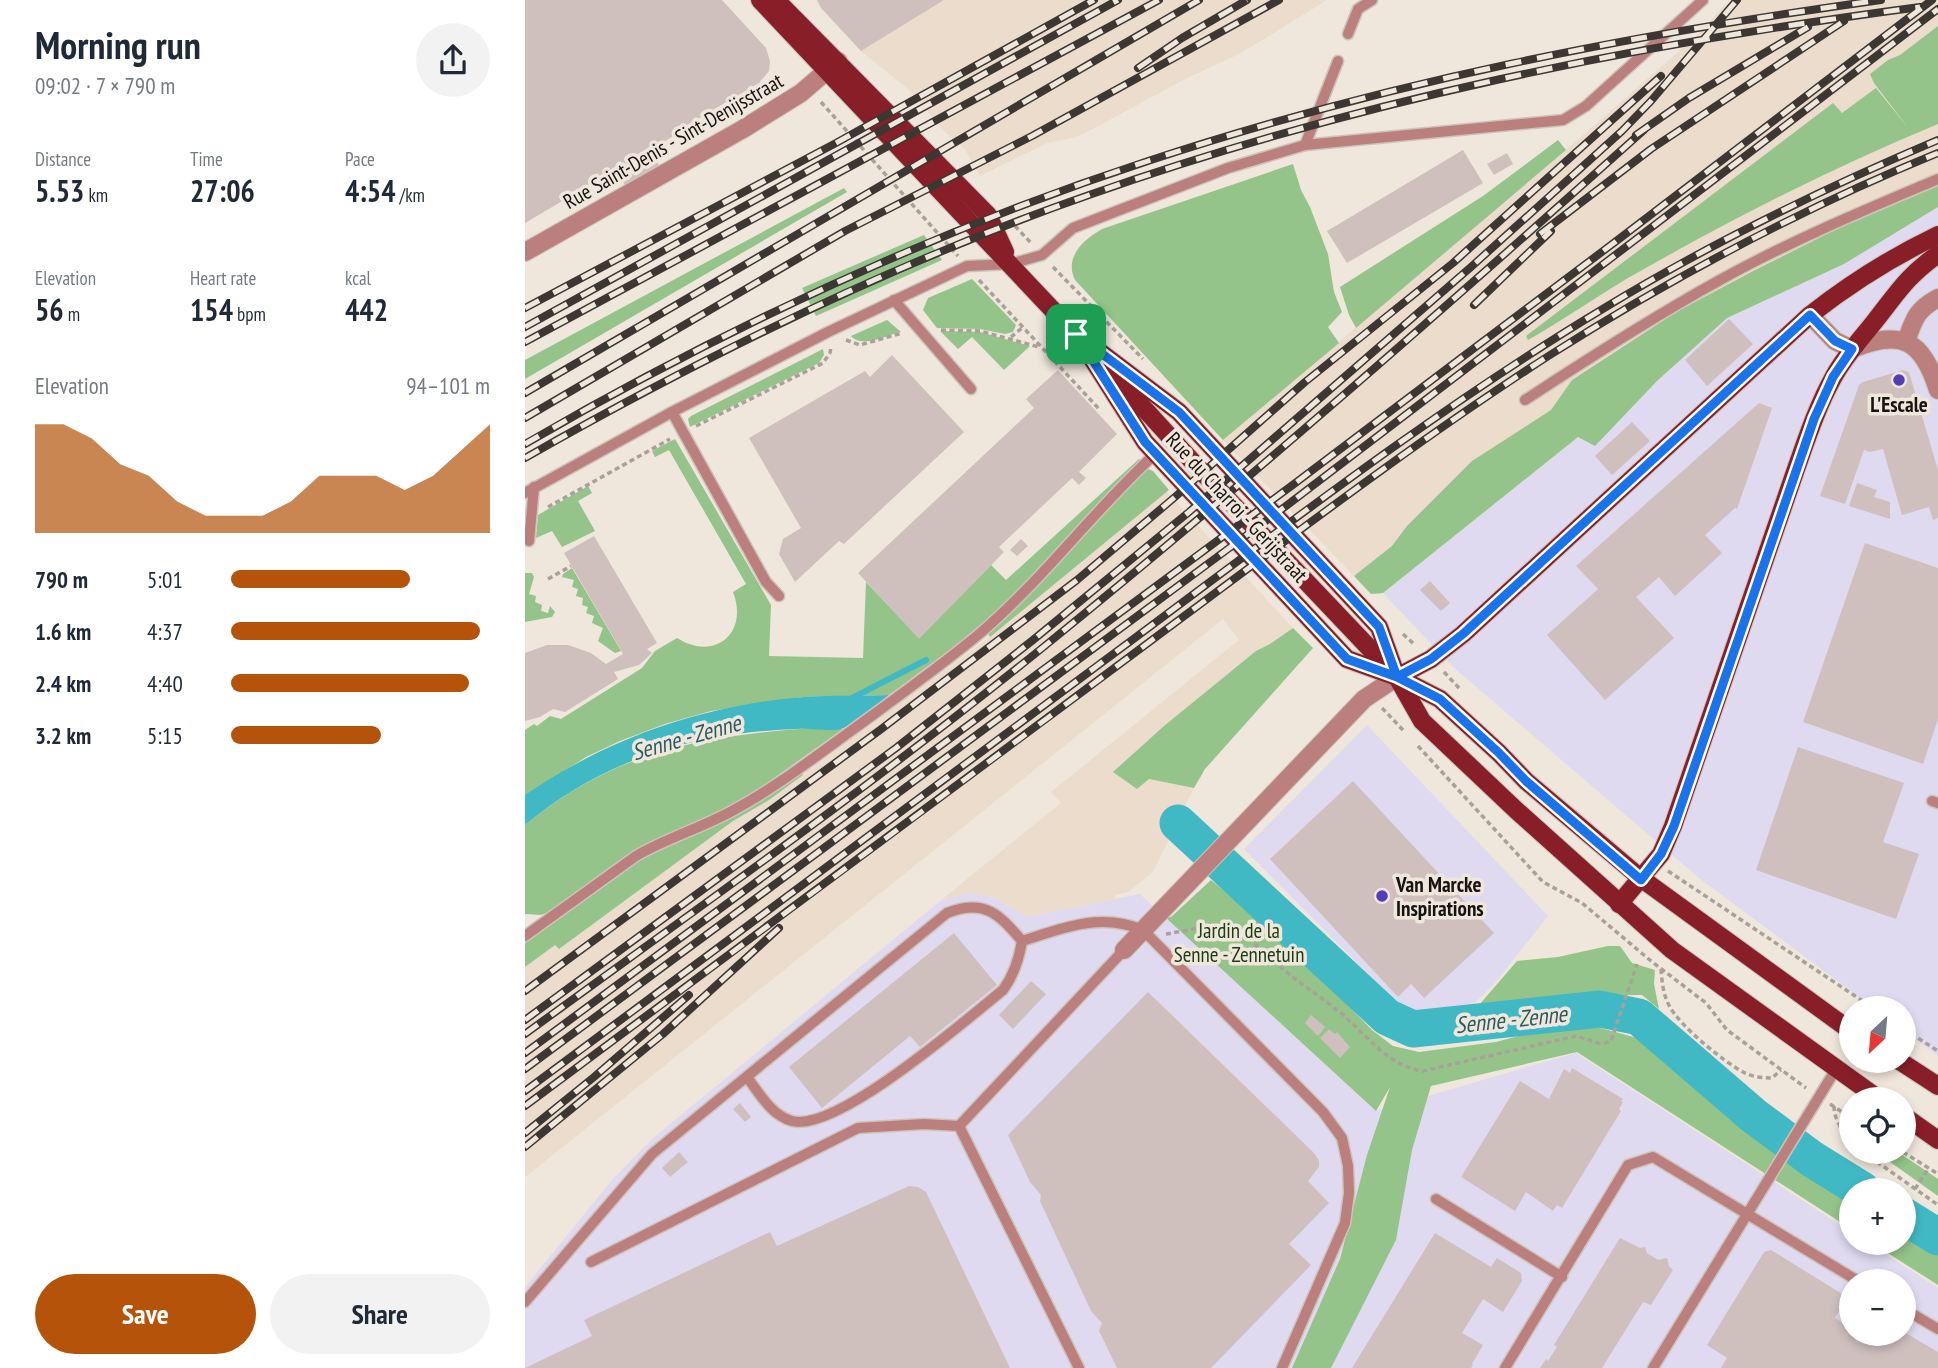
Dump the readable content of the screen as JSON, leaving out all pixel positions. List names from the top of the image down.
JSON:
{
  "streets": {
    "main road": ["Rue du Charroi - Gerijstraat"],
    "street": ["Rue Saint-Denis - Sint-Denijsstraat"]
  },
  "crossings": [
    ["Rue Saint-Denis - Sint-Denijsstraat", "Rue du Charroi - Gerijstraat"]
  ],
  "water": ["Senne - Zenne"],
  "parks": ["Jardin de la Senne - Zennetuin"],
  "places": ["L'Escale", "Van Marcke Inspirations"],
  "north": "bottom left",
  "page": {
    "heading": ["Morning run", "09:02 · 7 × 790 m"],
    "stats": [
      ["Distance", "5.53 km"],
      ["Time", "27:06"],
      ["Pace", "4:54 /km"],
      ["Elevation", "56 m"],
      ["Heart rate", "154 bpm"],
      ["kcal", "442"]
    ],
    "chart": ["Elevation", "94–101 m"],
    "list": [
      {
        "name": "790 m",
        "note": "5:01"
      },
      {
        "name": "1.6 km",
        "note": "4:37"
      },
      {
        "name": "2.4 km",
        "note": "4:40"
      },
      {
        "name": "3.2 km",
        "note": "5:15"
      }
    ],
    "map_buttons": ["+", "−"],
    "buttons": ["Save", "Share"]
  }
}
